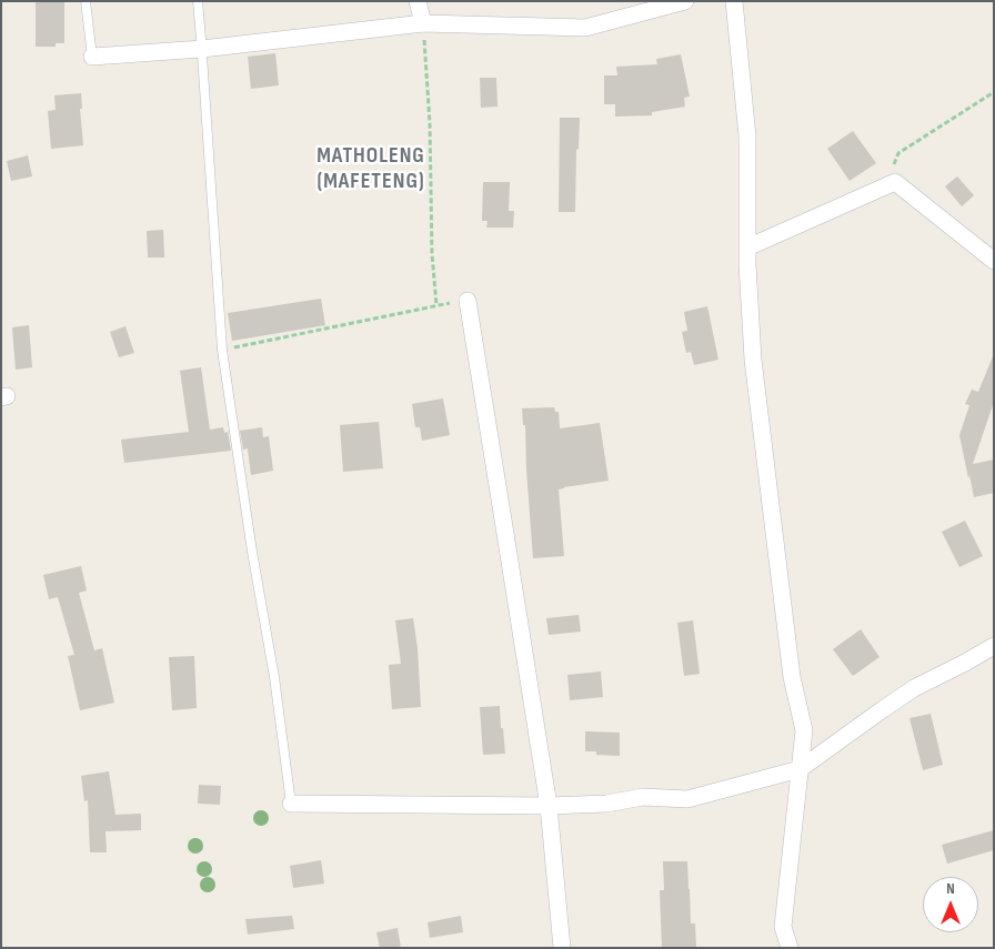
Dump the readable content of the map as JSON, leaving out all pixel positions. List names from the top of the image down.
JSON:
{
  "districts": ["MATHOLENG (MAFETENG)"],
  "north": "top"
}
